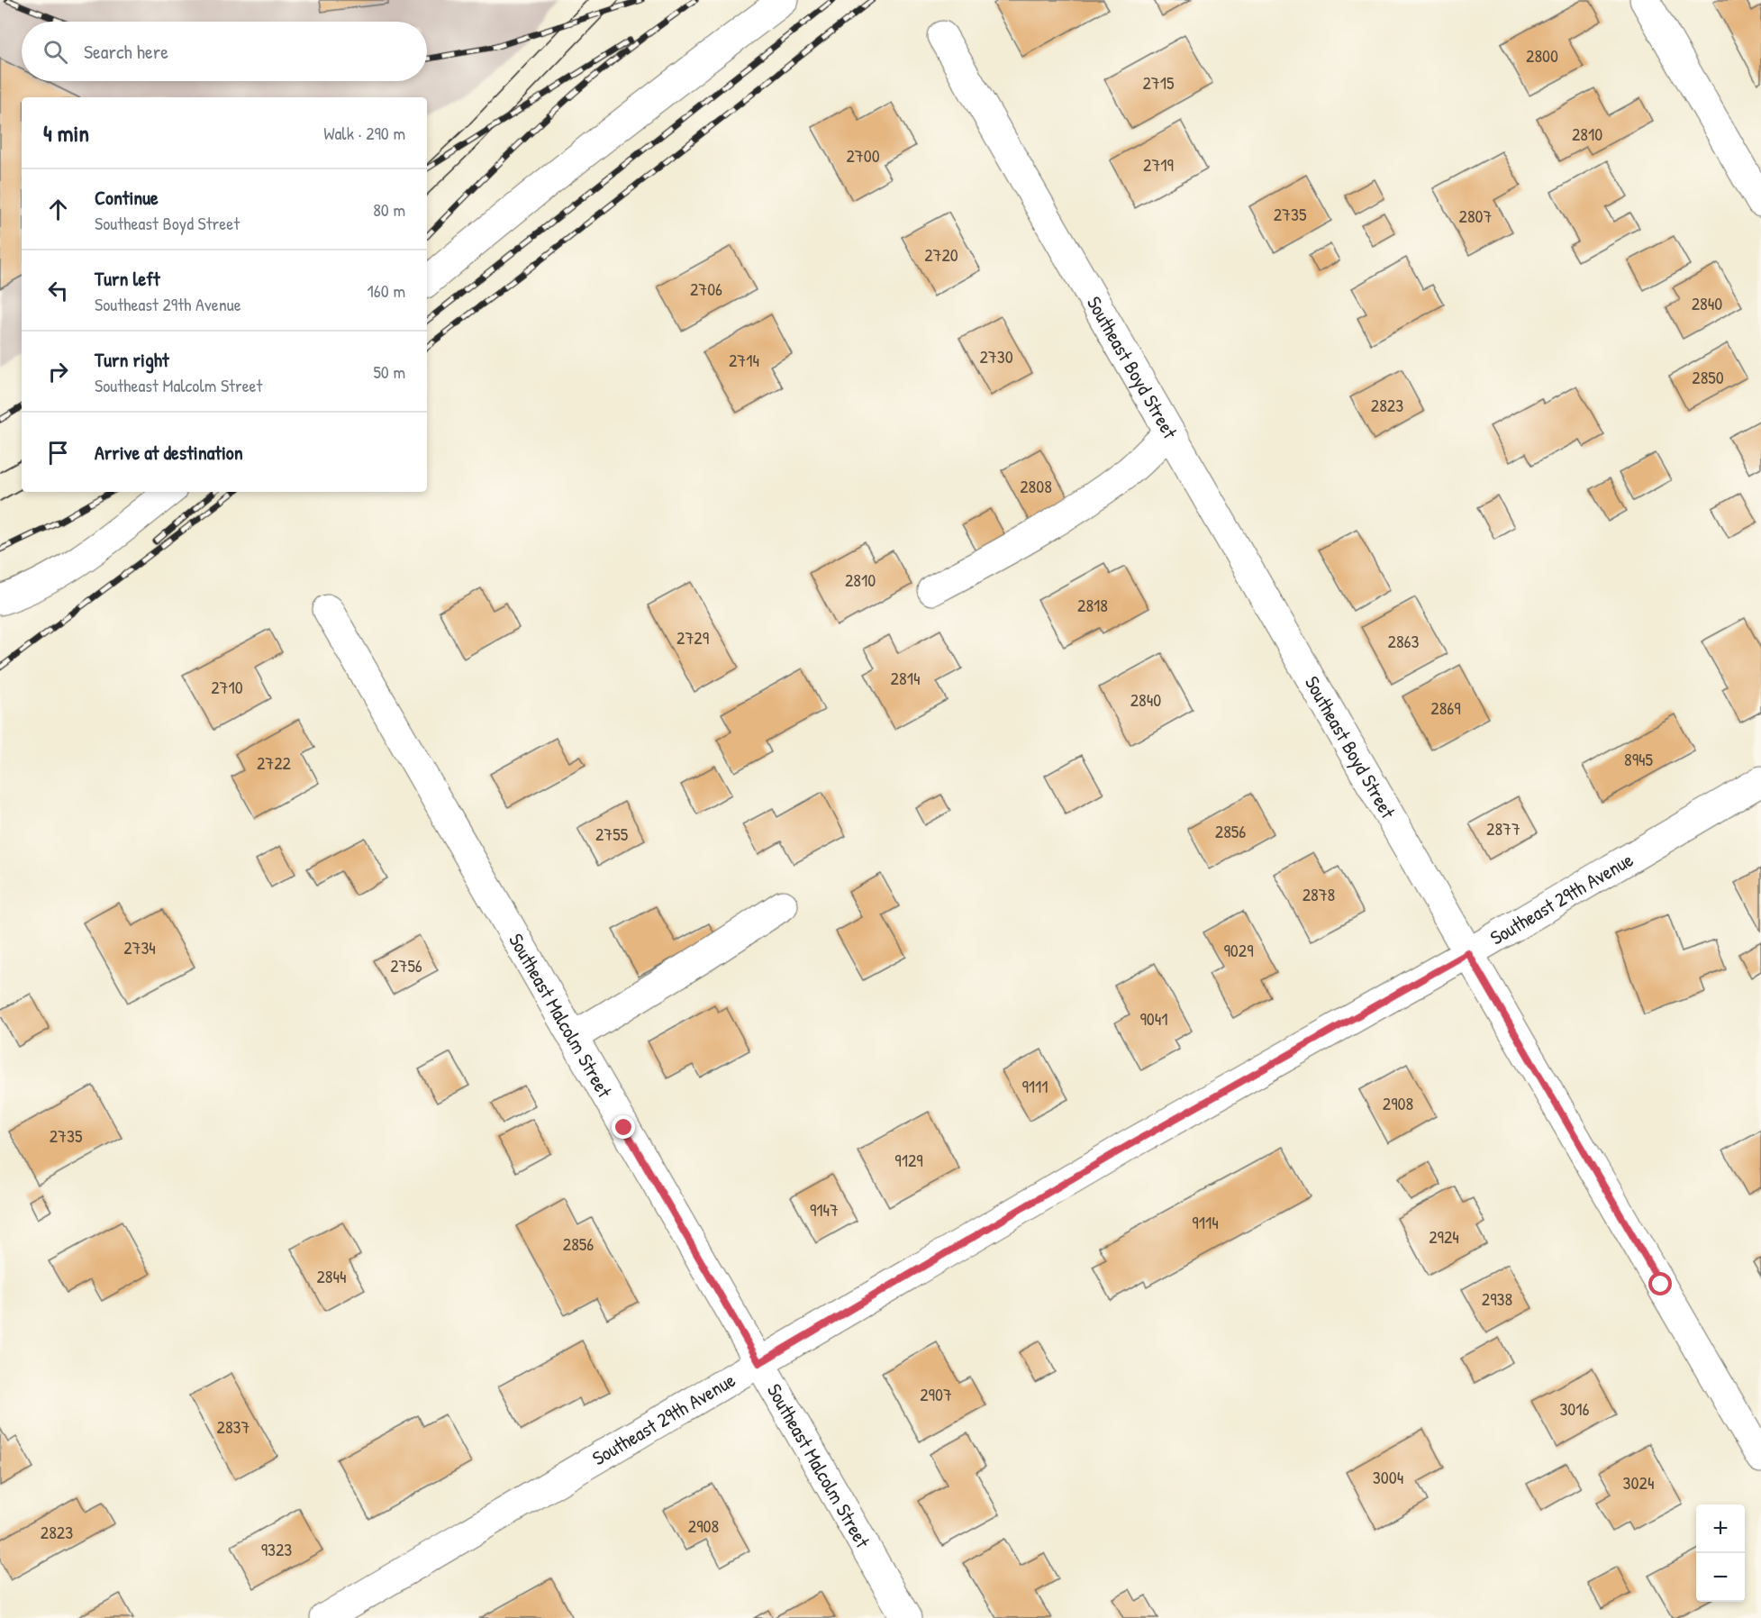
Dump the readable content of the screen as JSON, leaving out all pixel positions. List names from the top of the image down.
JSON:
{
  "streets": {
    "street": ["Southeast Boyd Street", "Southeast 29th Avenue", "Southeast Malcolm Street"]
  },
  "crossings": [
    ["Southeast Boyd Street", "Southeast 29th Avenue"],
    ["Southeast 29th Avenue", "Southeast Malcolm Street"]
  ],
  "house_numbers": [
    "2800",
    "2715",
    "2810",
    "2700",
    "2719",
    "2735",
    "2807",
    "2720",
    "2706",
    "2840",
    "2730",
    "2714",
    "2850",
    "2823",
    "2808",
    "2810",
    "2818",
    "2729",
    "2863",
    "2814",
    "2710",
    "2840",
    "2869",
    "8945",
    "2722",
    "2877",
    "2856",
    "2755",
    "2878",
    "2734",
    "9029",
    "2756",
    "9041",
    "9111",
    "2908",
    "2735",
    "9129",
    "9147",
    "9114",
    "2924",
    "2856",
    "2844",
    "2938",
    "2907",
    "3016",
    "2837",
    "3004",
    "3024",
    "2908",
    "2823",
    "9323"
  ],
  "page": {
    "search": "Search here",
    "heading": ["4 min", "Walk · 290 m"],
    "list": [
      ["Continue", "Southeast Boyd Street", "80 m"],
      ["Turn left", "Southeast 29th Avenue", "160 m"],
      ["Turn right", "Southeast Malcolm Street", "50 m"],
      "Arrive at destination"
    ],
    "map_buttons": ["+", "−"]
  }
}
